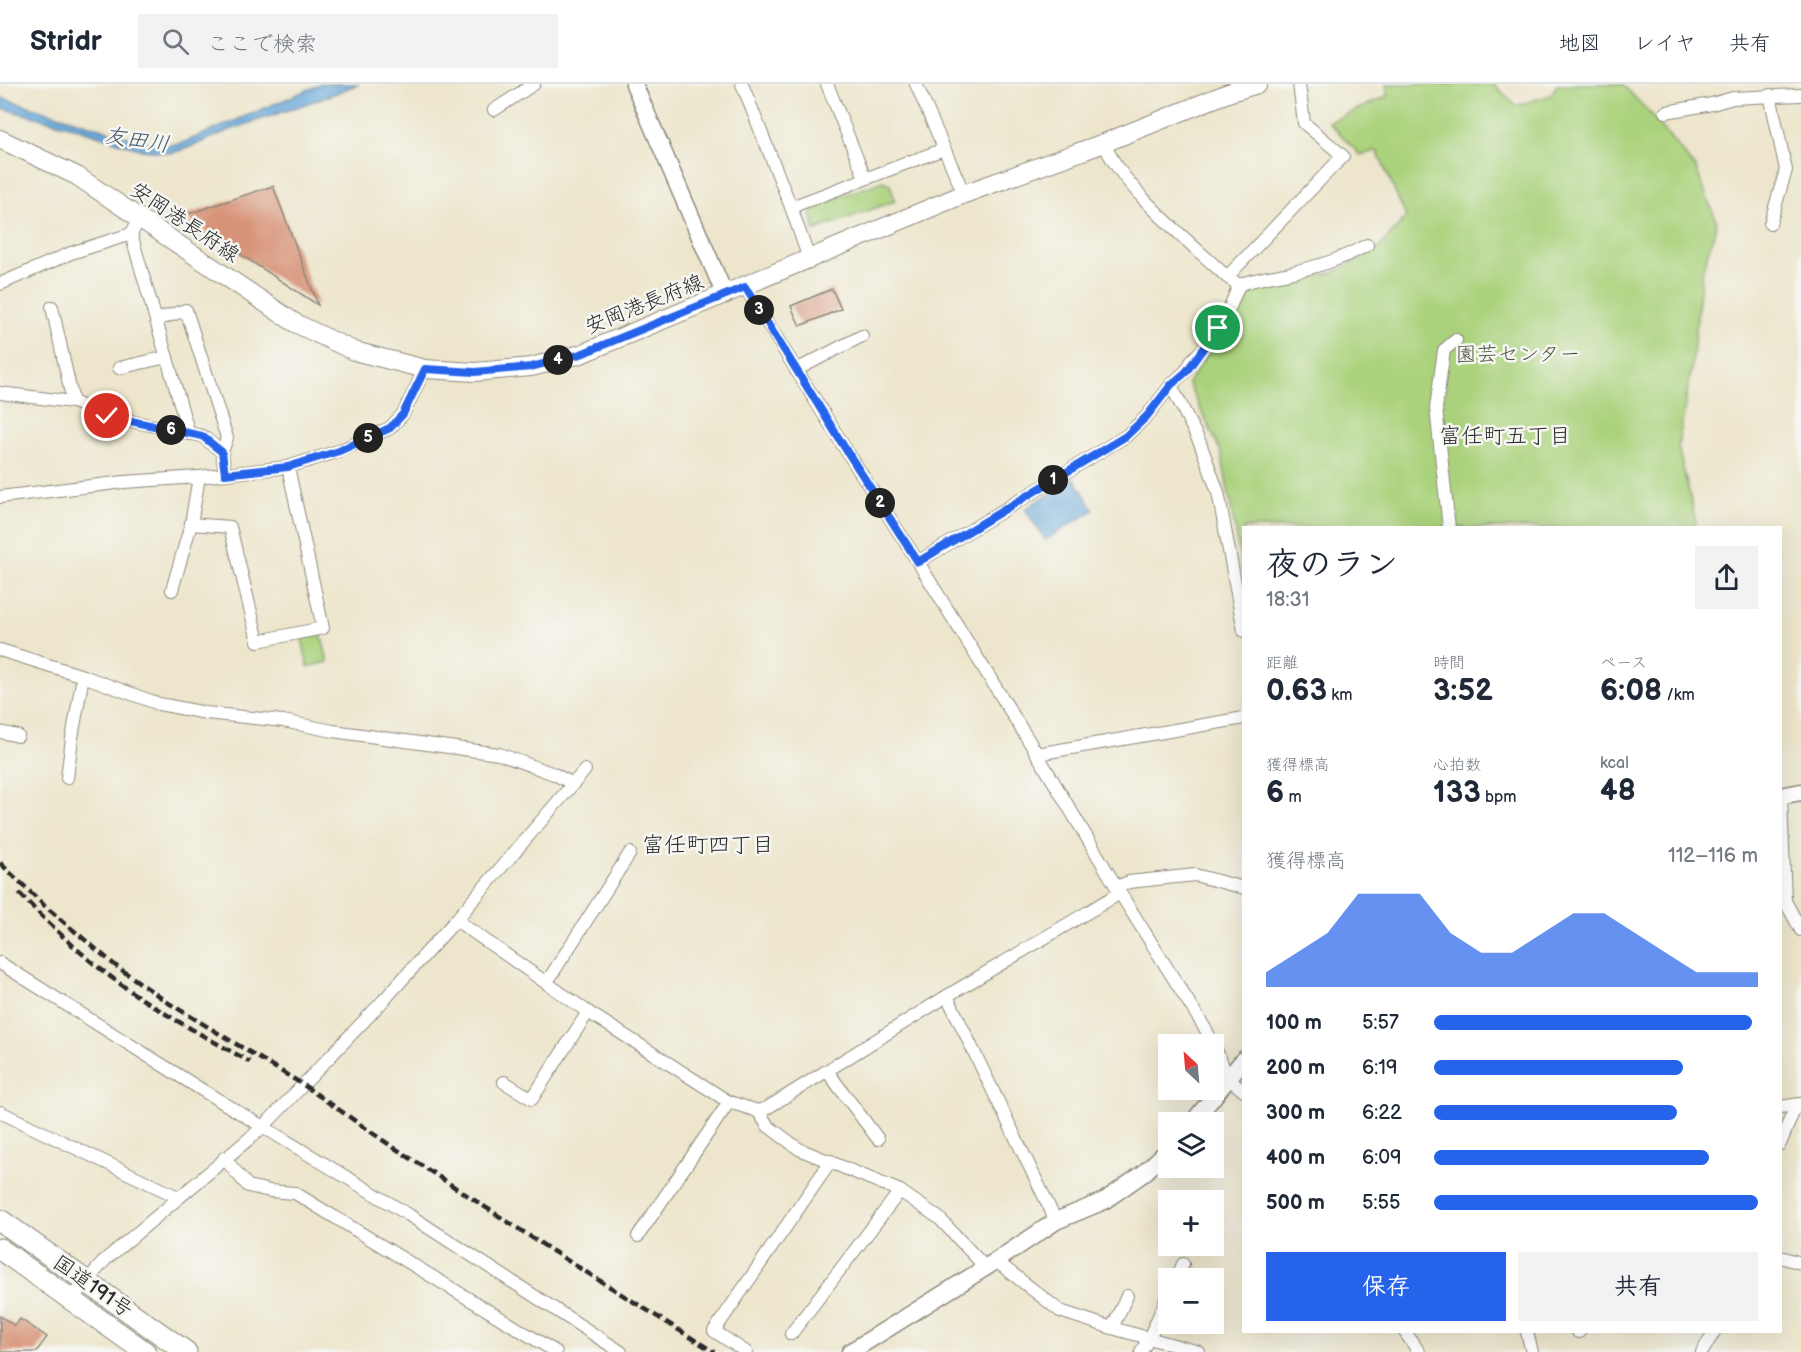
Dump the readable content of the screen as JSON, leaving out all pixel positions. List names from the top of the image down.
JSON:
{
  "streets": {
    "highway": ["国道191号"],
    "main road": ["安岡港長府線"]
  },
  "districts": ["富任町五丁目", "富任町四丁目"],
  "water": ["友田川"],
  "parks": ["園芸センター"],
  "north": "top left",
  "page": {
    "header": "Stridr",
    "search": "ここで検索",
    "nav": ["地図", "レイヤ", "共有"],
    "pins": [
      "3",
      "4",
      "6",
      "5",
      "1",
      "2"
    ],
    "heading": ["夜のラン", "18:31"],
    "stats": [
      ["距離", "0.63 km"],
      ["時間", "3:52"],
      ["ペース", "6:08 /km"],
      ["獲得標高", "6 m"],
      ["心拍数", "133 bpm"],
      ["kcal", "48"]
    ],
    "chart": ["獲得標高", "112–116 m"],
    "list": [
      {
        "name": "100 m",
        "note": "5:57"
      },
      {
        "name": "200 m",
        "note": "6:19"
      },
      {
        "name": "300 m",
        "note": "6:22"
      },
      {
        "name": "400 m",
        "note": "6:09"
      },
      {
        "name": "500 m",
        "note": "5:55"
      }
    ],
    "map_buttons": ["+", "−"],
    "buttons": ["保存", "共有"]
  }
}
